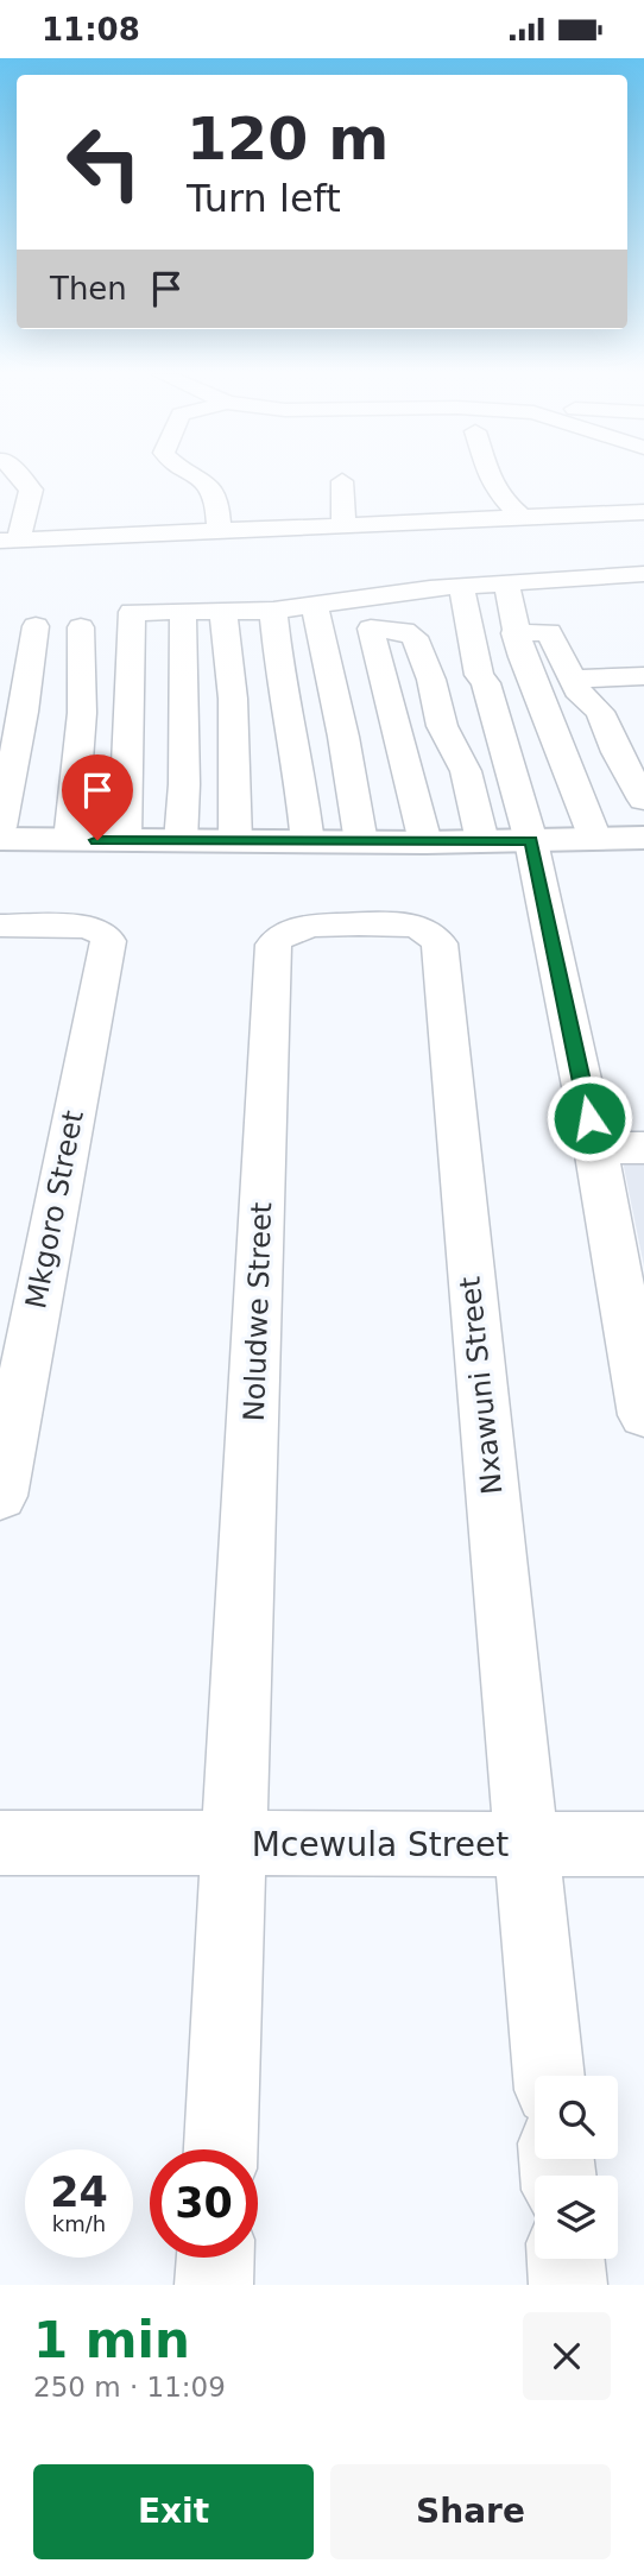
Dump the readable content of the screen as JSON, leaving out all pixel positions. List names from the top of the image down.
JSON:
{
  "streets": {
    "street": [
      "Mkgoro Street",
      "Noludwe Street",
      "Nxawuni Street",
      "Mcewula Street"
    ]
  },
  "crossings": [
    ["Noludwe Street", "Nxawuni Street"],
    ["Noludwe Street", "Mcewula Street"],
    ["Nxawuni Street", "Mcewula Street"]
  ],
  "page": {
    "status": "11:08",
    "turn": ["120 m", "Turn left"],
    "then": "Then",
    "speed": "24 km/h",
    "limit": "30",
    "heading": ["1 min", "250 m · 11:09"],
    "buttons": ["Exit", "Share"]
  }
}
